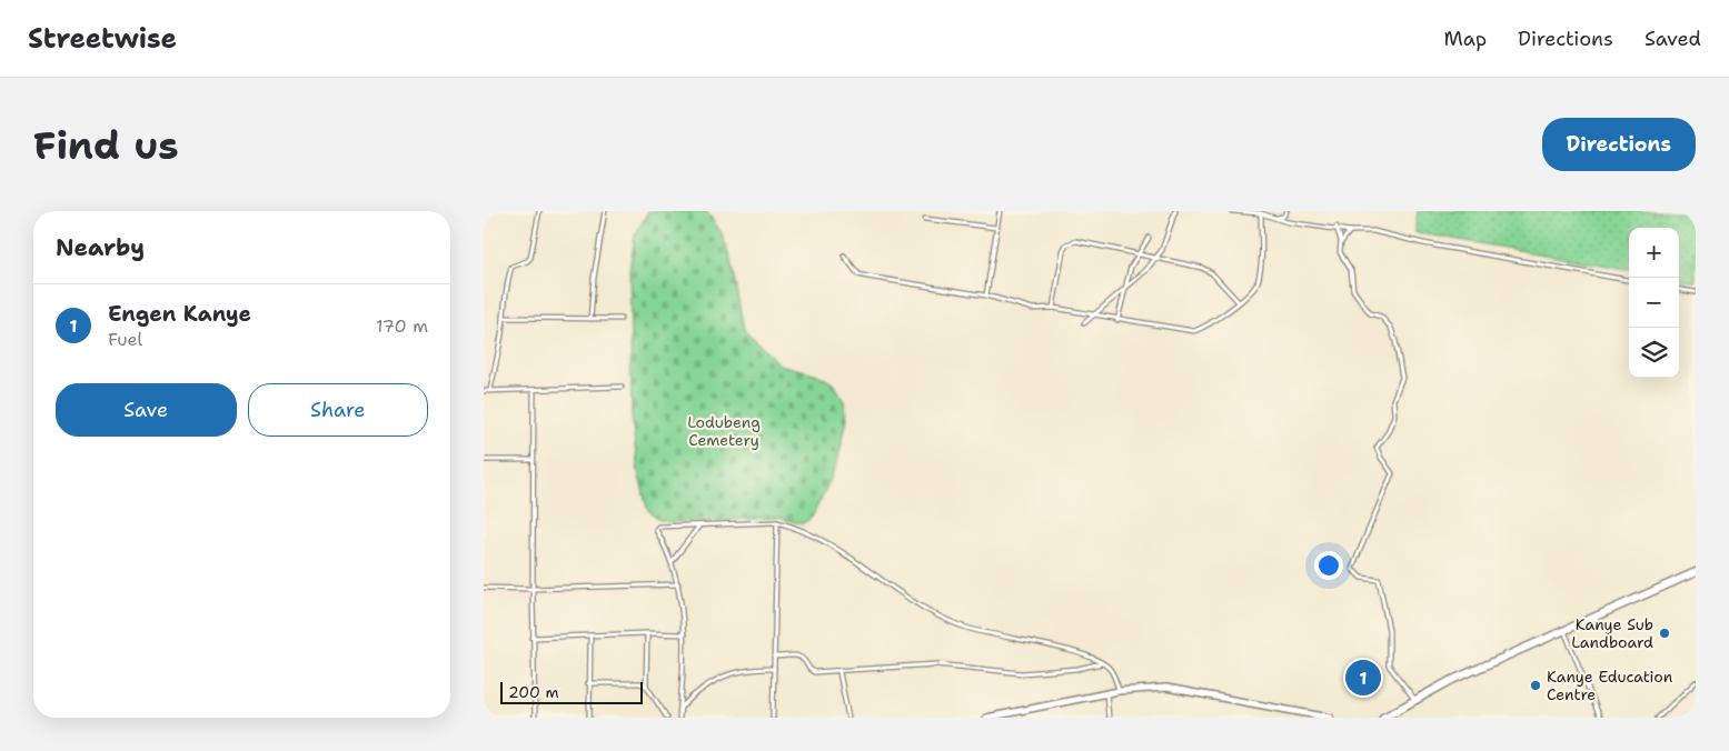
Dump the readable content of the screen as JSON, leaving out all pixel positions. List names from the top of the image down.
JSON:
{
  "parks": ["Lodubeng Cemetery"],
  "places": ["Kanye Sub Landboard", "Kanye Education Centre"],
  "scale_bar": "200 m",
  "page": {
    "header": "Streetwise",
    "nav": ["Map", "Directions", "Saved"],
    "buttons": [
      "Directions",
      ["Save", "Share"]
    ],
    "title": "Find us",
    "heading": "Nearby",
    "map_buttons": ["+", "−"],
    "list": [
      {
        "mark": "1",
        "name": "Engen Kanye",
        "note": "Fuel",
        "value": "170 m"
      }
    ],
    "pins": "1",
    "scale": "200 m"
  }
}
